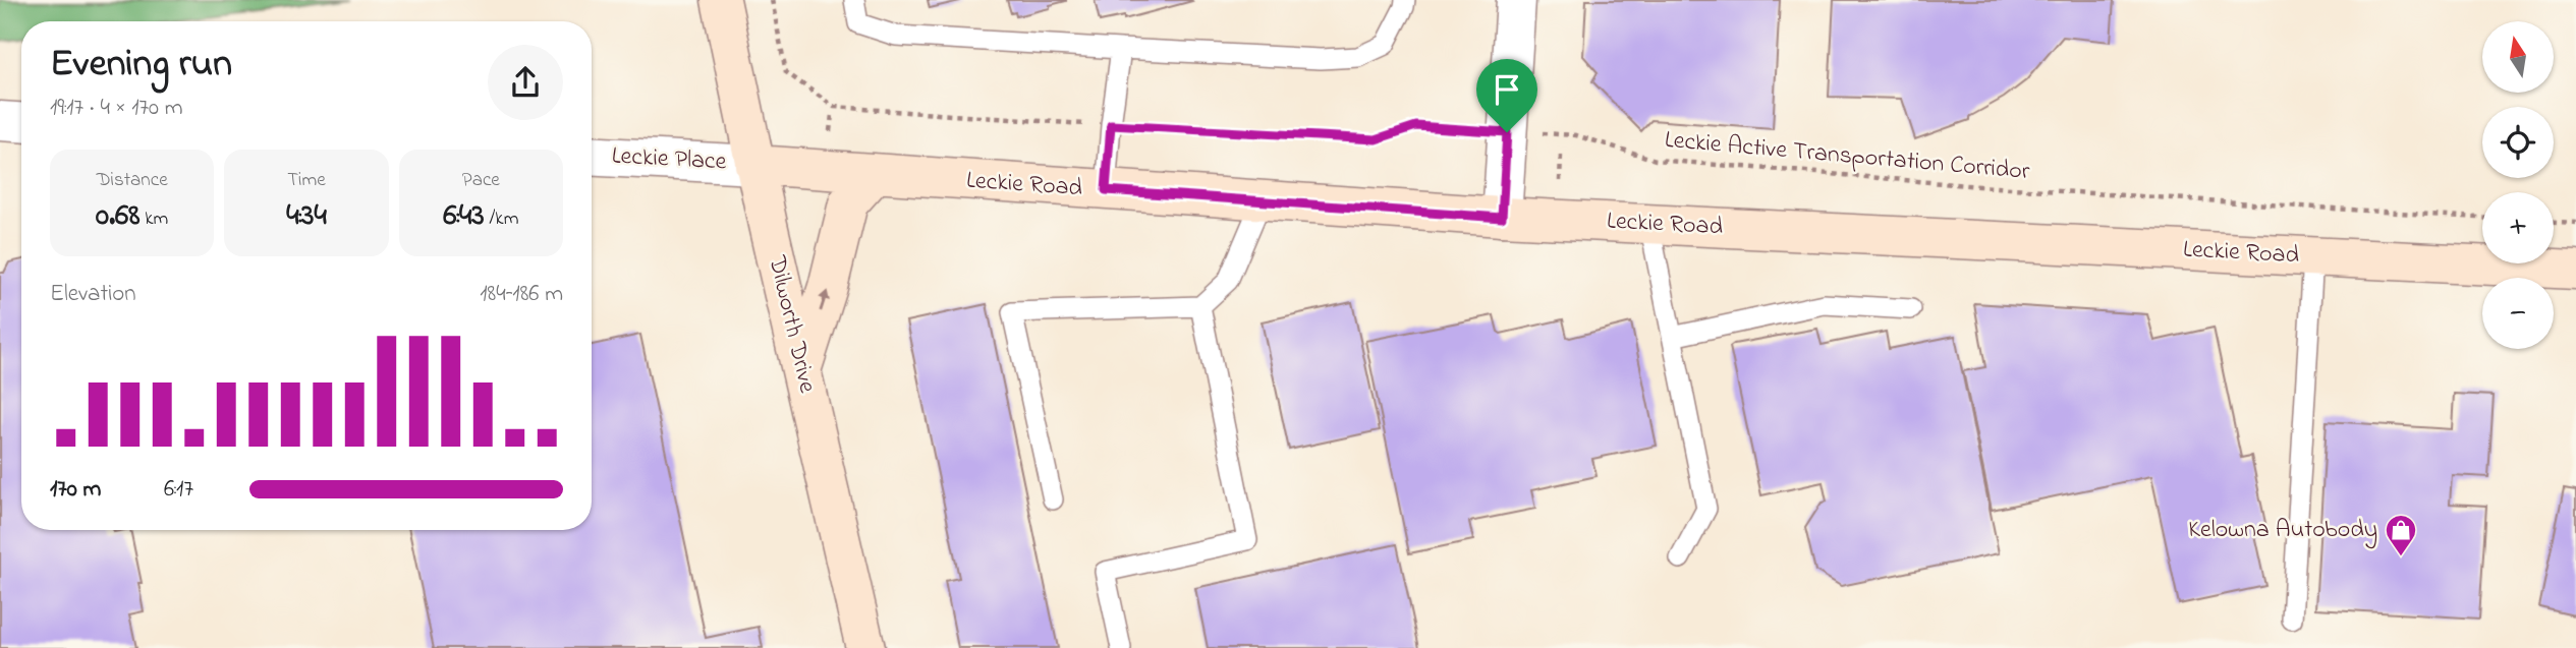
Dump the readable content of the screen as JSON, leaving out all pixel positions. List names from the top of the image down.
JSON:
{
  "streets": {
    "main road": ["Leckie Road", "Dilworth Drive"],
    "street": ["Leckie Place"],
    "path": ["Leckie Active Transportation Corridor"]
  },
  "crossings": [
    ["Leckie Place", "Leckie Road"],
    ["Leckie Place", "Dilworth Drive"],
    ["Leckie Road", "Dilworth Drive"]
  ],
  "places": {
    "shop": ["Kelowna Autobody"]
  },
  "north": "top",
  "page": {
    "map_buttons": ["+", "−"],
    "heading": ["Evening run", "19:17 · 4 × 170 m"],
    "stats": [
      ["Distance", "0.68 km"],
      ["Time", "4:34"],
      ["Pace", "6:43 /km"]
    ],
    "chart": ["Elevation", "184–186 m"],
    "list": [
      {
        "name": "170 m",
        "note": "6:17"
      }
    ]
  }
}
